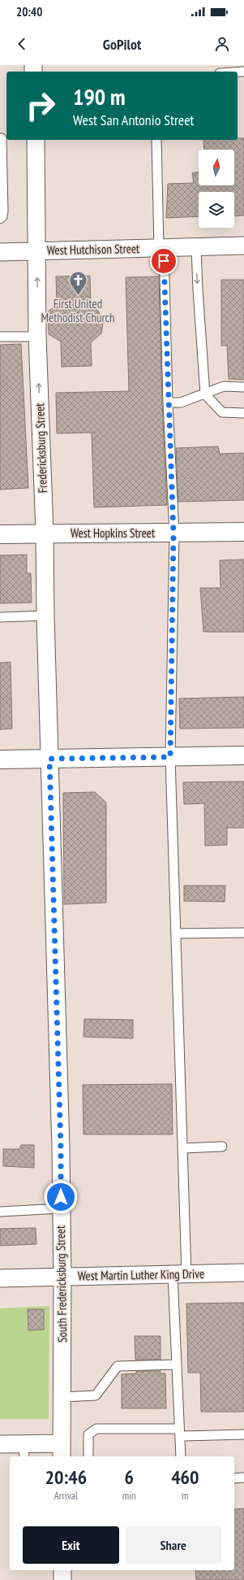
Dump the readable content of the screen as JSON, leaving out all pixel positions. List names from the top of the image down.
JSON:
{
  "streets": {
    "street": [
      "West Hutchison Street",
      "Fredericksburg Street",
      "West Hopkins Street",
      "West Martin Luther King Drive",
      "South Fredericksburg Street"
    ]
  },
  "crossings": [
    ["West Hutchison Street", "Fredericksburg Street"],
    ["Fredericksburg Street", "West Hopkins Street"],
    ["Fredericksburg Street", "South Fredericksburg Street"],
    ["West Martin Luther King Drive", "South Fredericksburg Street"]
  ],
  "one_way": ["Fredericksburg Street"],
  "places": {
    "church": ["First United Methodist Church"]
  },
  "north": "top",
  "page": {
    "status": "20:40",
    "header": "GoPilot",
    "turn": ["190 m", "West San Antonio Street"],
    "eta": [
      "20:46",
      "Arrival",
      "6",
      "min",
      "460",
      "m"
    ],
    "buttons": ["Exit", "Share"]
  }
}
